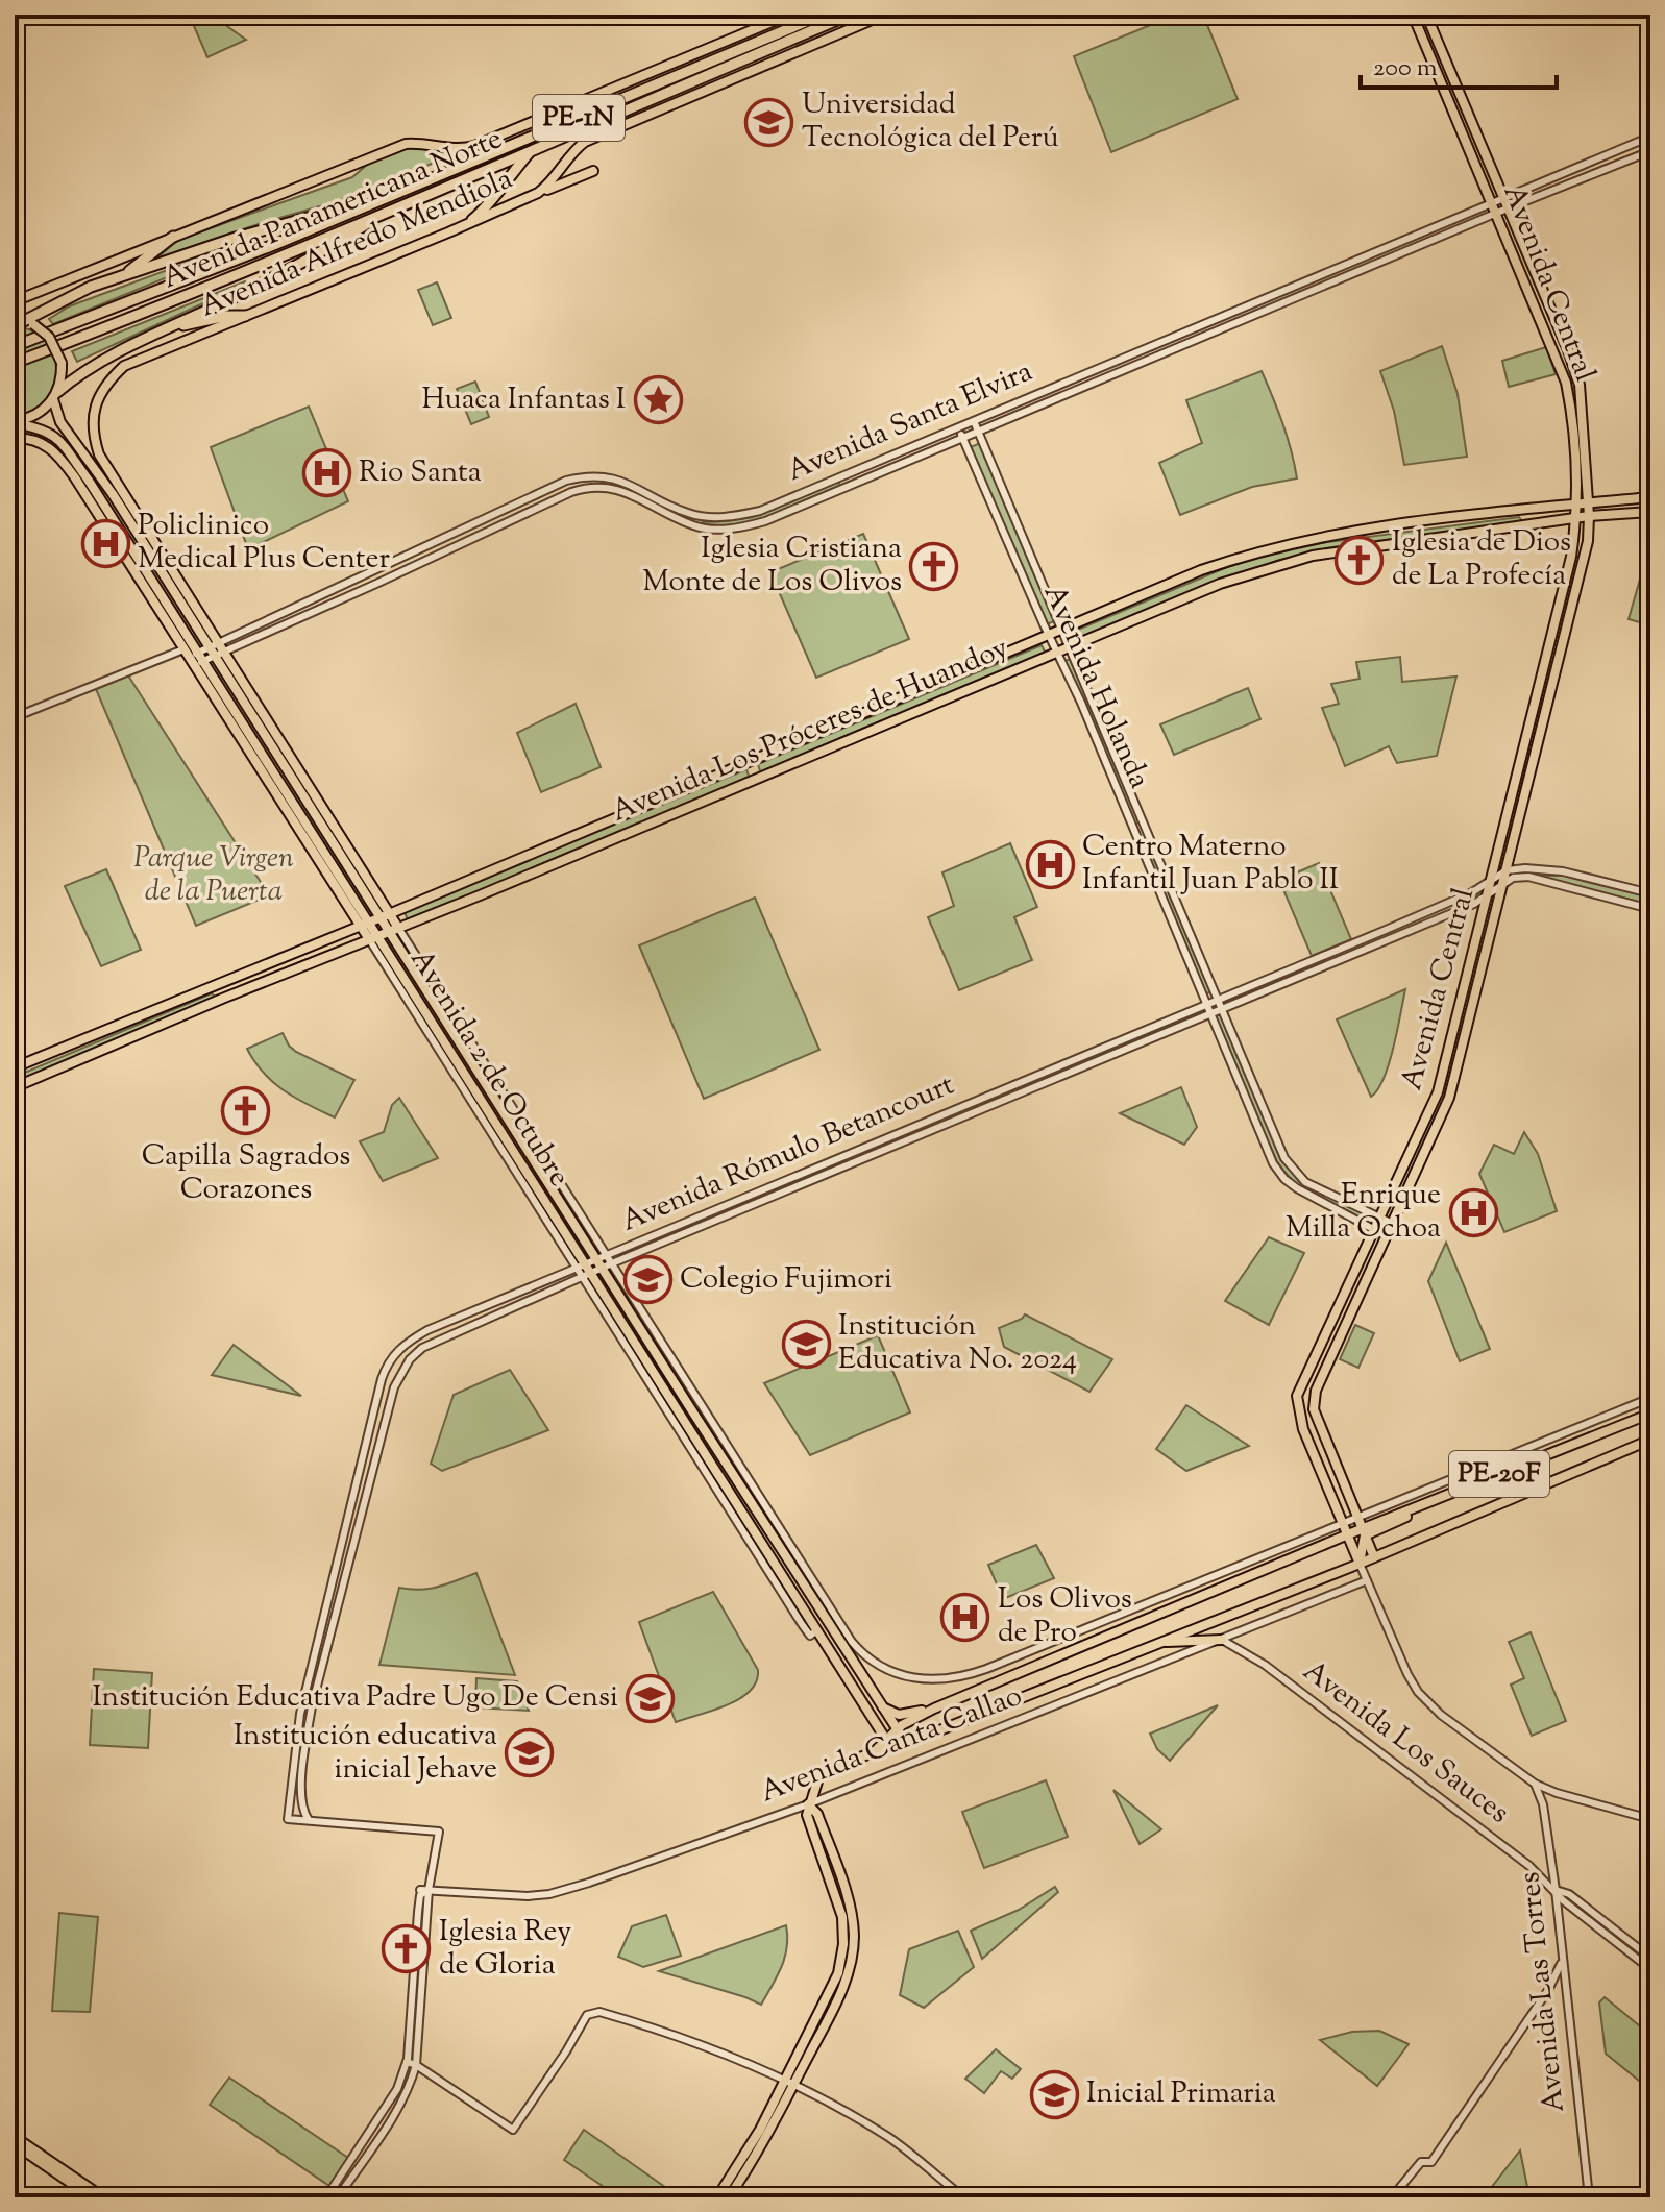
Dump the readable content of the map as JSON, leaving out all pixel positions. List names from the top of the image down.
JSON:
{
  "streets": {
    "highway": ["PE-1N", "Avenida Panamericana Norte"],
    "main road": [
      "Avenida Alfredo Mendiola",
      "Avenida Central",
      "Avenida Los Próceres de Huandoy",
      "Avenida 2 de Octubre",
      "PE-20F",
      "Avenida Canta Callao"
    ],
    "street": [
      "Avenida Santa Elvira",
      "Avenida Holanda",
      "Avenida Rómulo Betancourt",
      "Avenida Los Sauces",
      "Avenida Las Torres"
    ]
  },
  "crossings": [
    ["Avenida Alfredo Mendiola", "Avenida 2 de Octubre"],
    ["Avenida Central", "Avenida Santa Elvira"],
    ["Avenida Central", "Avenida Holanda"],
    ["Avenida Central", "Avenida Los Próceres de Huandoy"],
    ["Avenida Central", "Avenida Rómulo Betancourt"],
    ["Avenida Central", "Avenida Canta Callao"],
    ["Avenida Central", "Avenida Las Torres"],
    ["Avenida Santa Elvira", "Avenida Holanda"],
    ["Avenida Santa Elvira", "Avenida 2 de Octubre"],
    ["Avenida Holanda", "Avenida Los Próceres de Huandoy"],
    ["Avenida Holanda", "Avenida Rómulo Betancourt"],
    ["Avenida Los Próceres de Huandoy", "Avenida 2 de Octubre"],
    ["Avenida 2 de Octubre", "Avenida Rómulo Betancourt"],
    ["Avenida 2 de Octubre", "Avenida Canta Callao"],
    ["Avenida Los Sauces", "Avenida Canta Callao"],
    ["Avenida Los Sauces", "Avenida Las Torres"]
  ],
  "parks": ["Parque Virgen de la Puerta"],
  "places": {
    "school or university": [
      "Universidad Tecnológica del Perú",
      "Colegio Fujimori",
      "Institución Educativa No. 2024",
      "Institución Educativa Padre Ugo De Censi",
      "Institución educativa inicial Jehave",
      "Inicial Primaria"
    ],
    "place": ["Huaca Infantas I"],
    "hospital": [
      "Rio Santa",
      "Policlinico Medical Plus Center",
      "Centro Materno Infantil Juan Pablo II",
      "Enrique Milla Ochoa",
      "Los Olivos de Pro"
    ],
    "church": [
      "Iglesia de Dios de La Profecía",
      "Iglesia Cristiana Monte de Los Olivos",
      "Capilla Sagrados Corazones",
      "Iglesia Rey de Gloria"
    ]
  },
  "scale_bar": "200 m"
}
